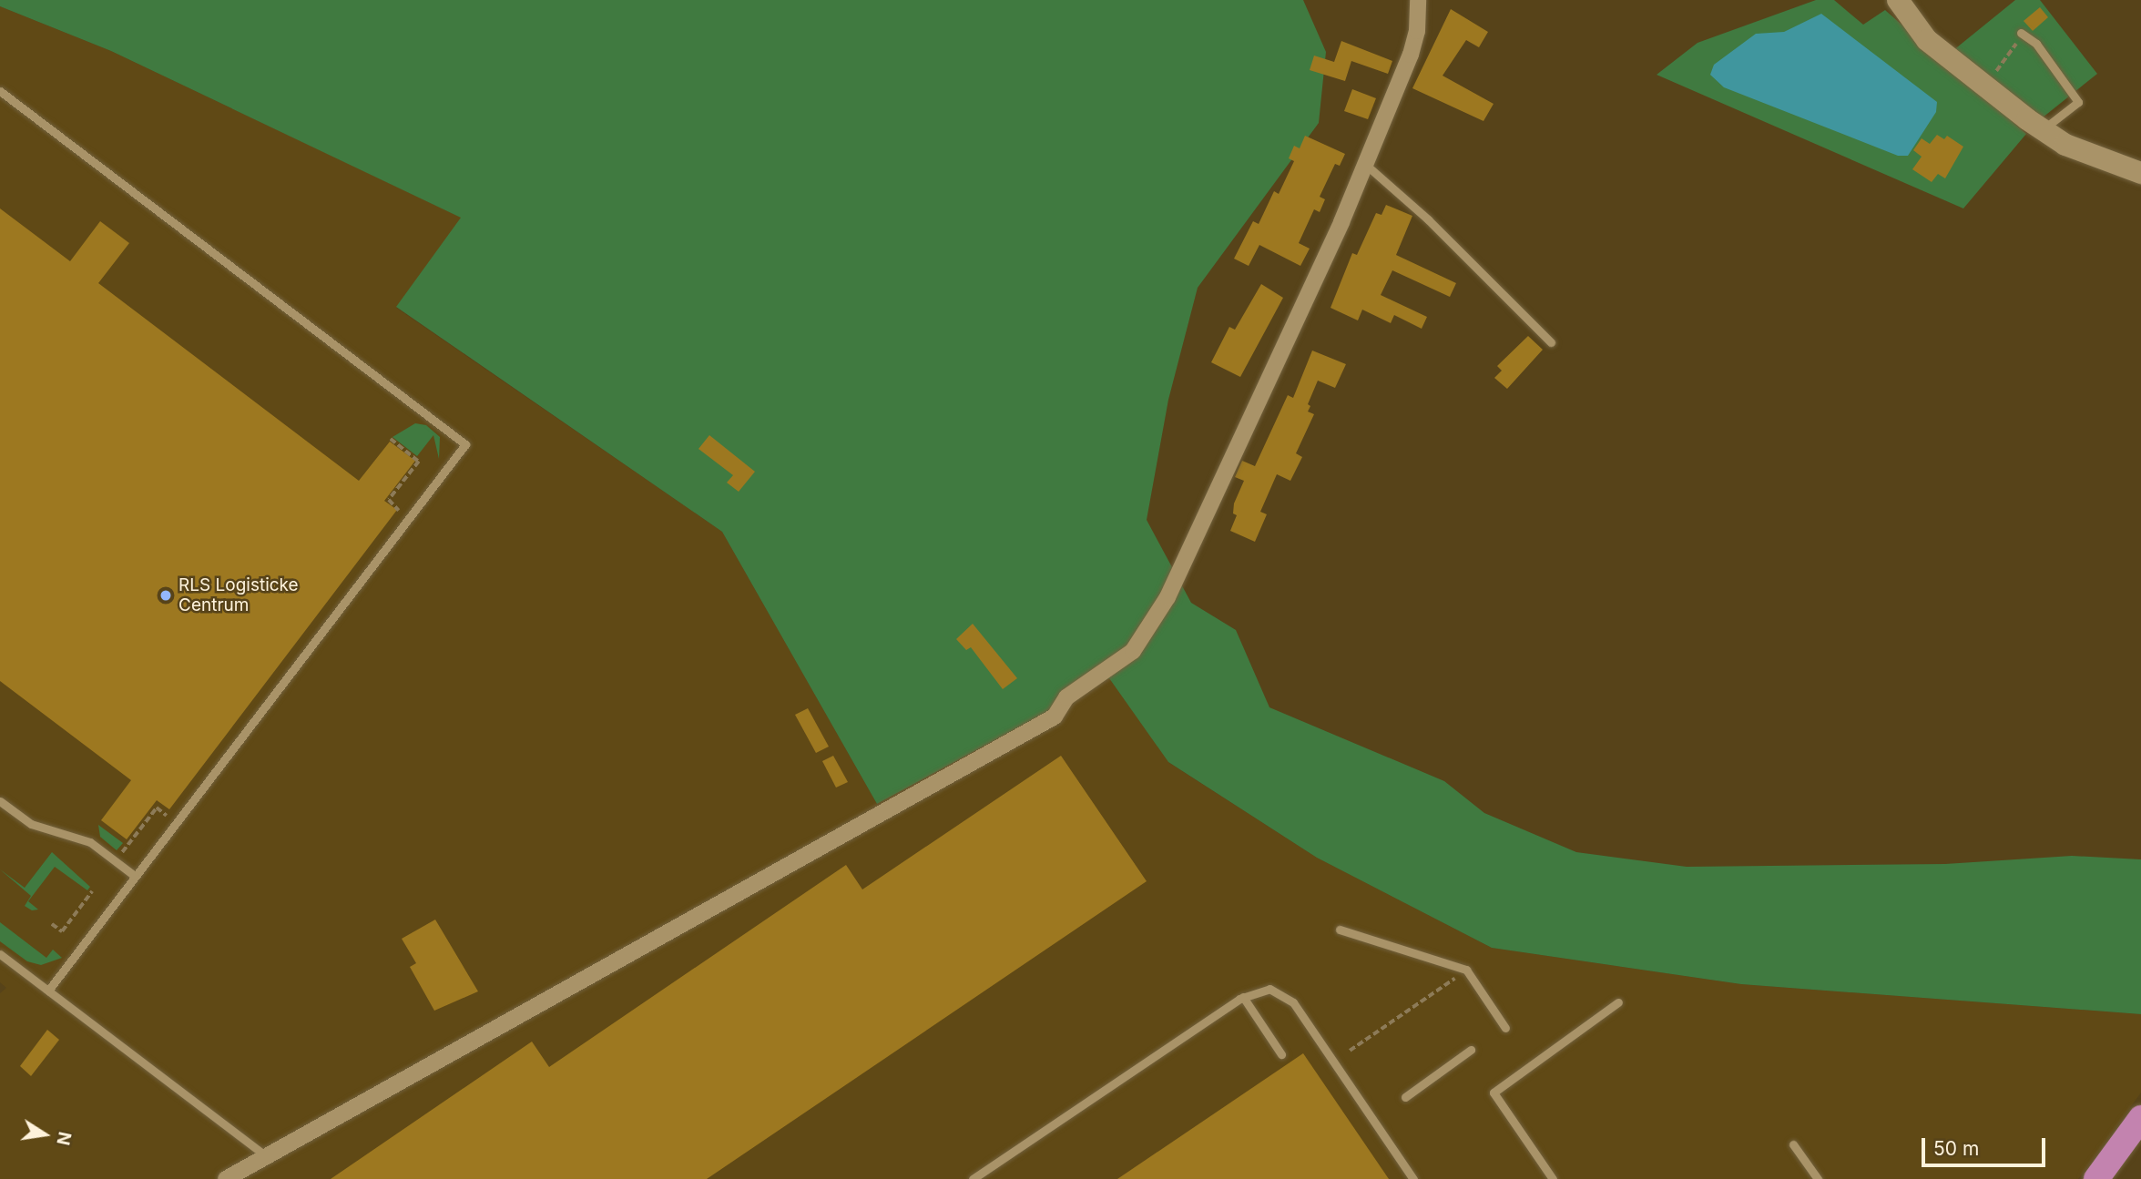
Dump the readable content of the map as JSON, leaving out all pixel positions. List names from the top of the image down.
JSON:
{
  "places": ["RLS Logisticke Centrum"],
  "scale_bar": "50 m",
  "north": "right"
}
